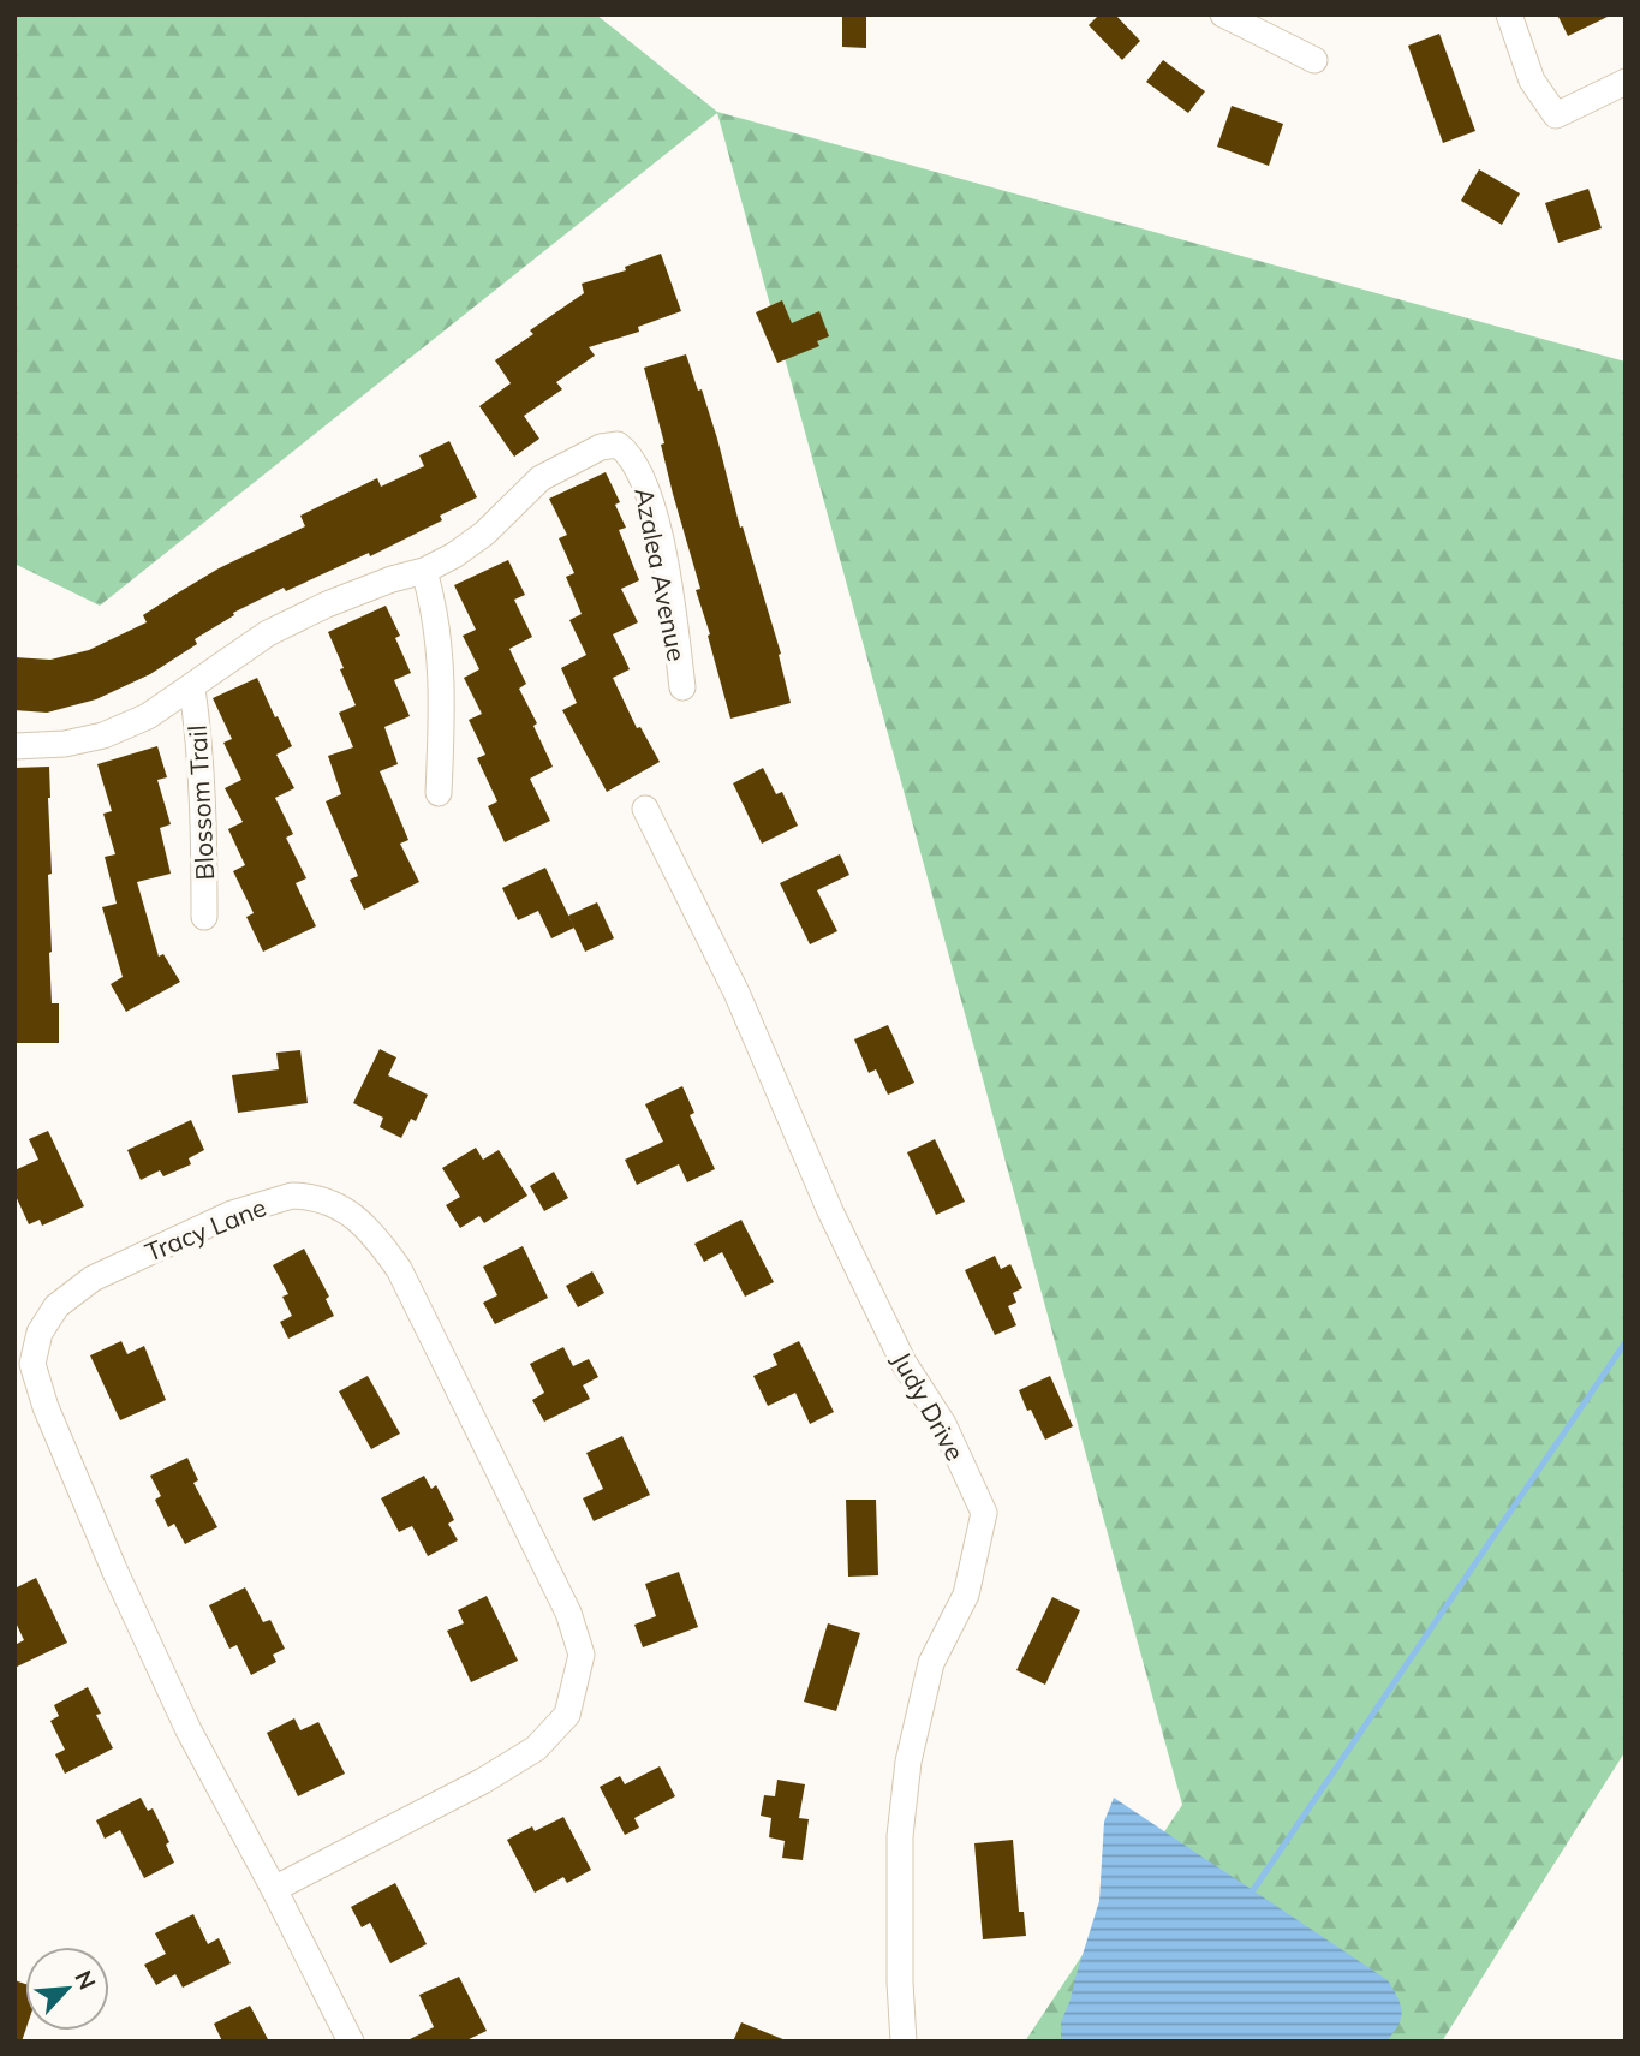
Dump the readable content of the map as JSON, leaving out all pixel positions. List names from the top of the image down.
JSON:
{
  "streets": {
    "street": [
      "Azalea Avenue",
      "Blossom Trail",
      "Tracy Lane",
      "Judy Drive"
    ]
  },
  "north": "top right"
}
